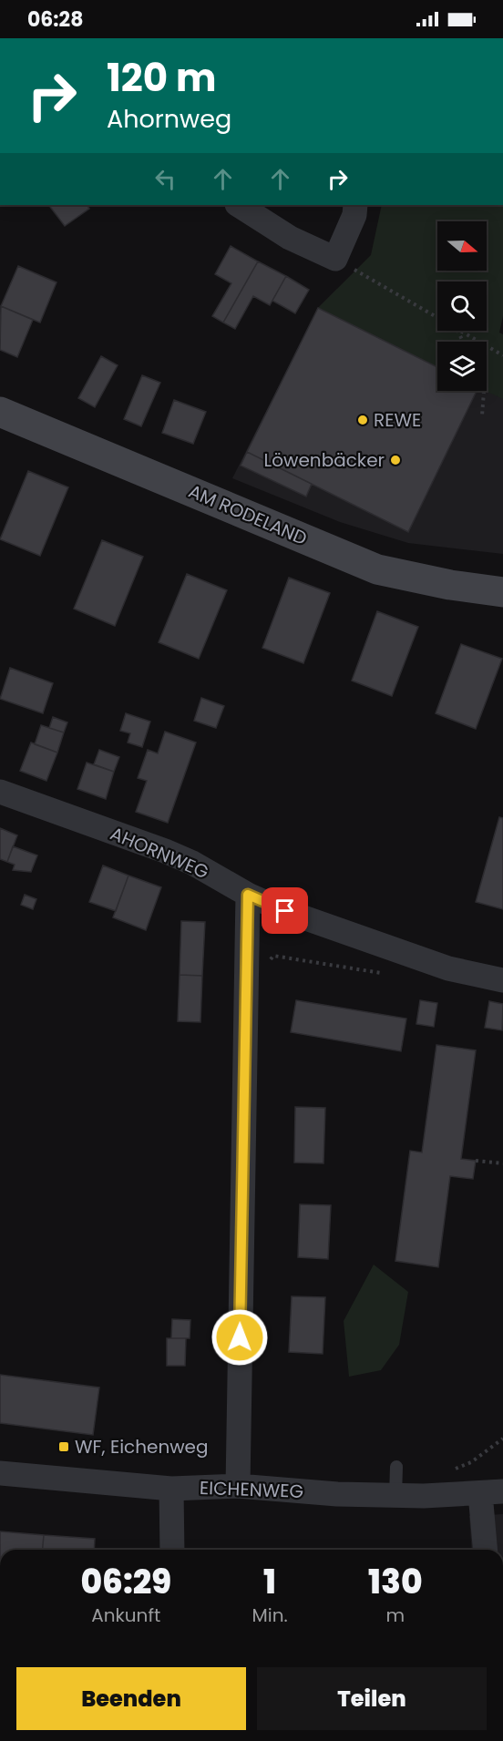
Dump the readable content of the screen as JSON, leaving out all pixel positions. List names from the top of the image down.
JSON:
{
  "streets": {
    "street": ["AM RODELAND", "AHORNWEG", "EICHENWEG"]
  },
  "places": {
    "other": ["REWE", "Löwenbäcker"],
    "transit": ["WF, Eichenweg"]
  },
  "north": "right",
  "page": {
    "status": "06:28",
    "turn": ["120 m", "Ahornweg"],
    "eta": [
      "06:29",
      "Ankunft",
      "1",
      "Min.",
      "130",
      "m"
    ],
    "buttons": ["Beenden", "Teilen"]
  }
}
